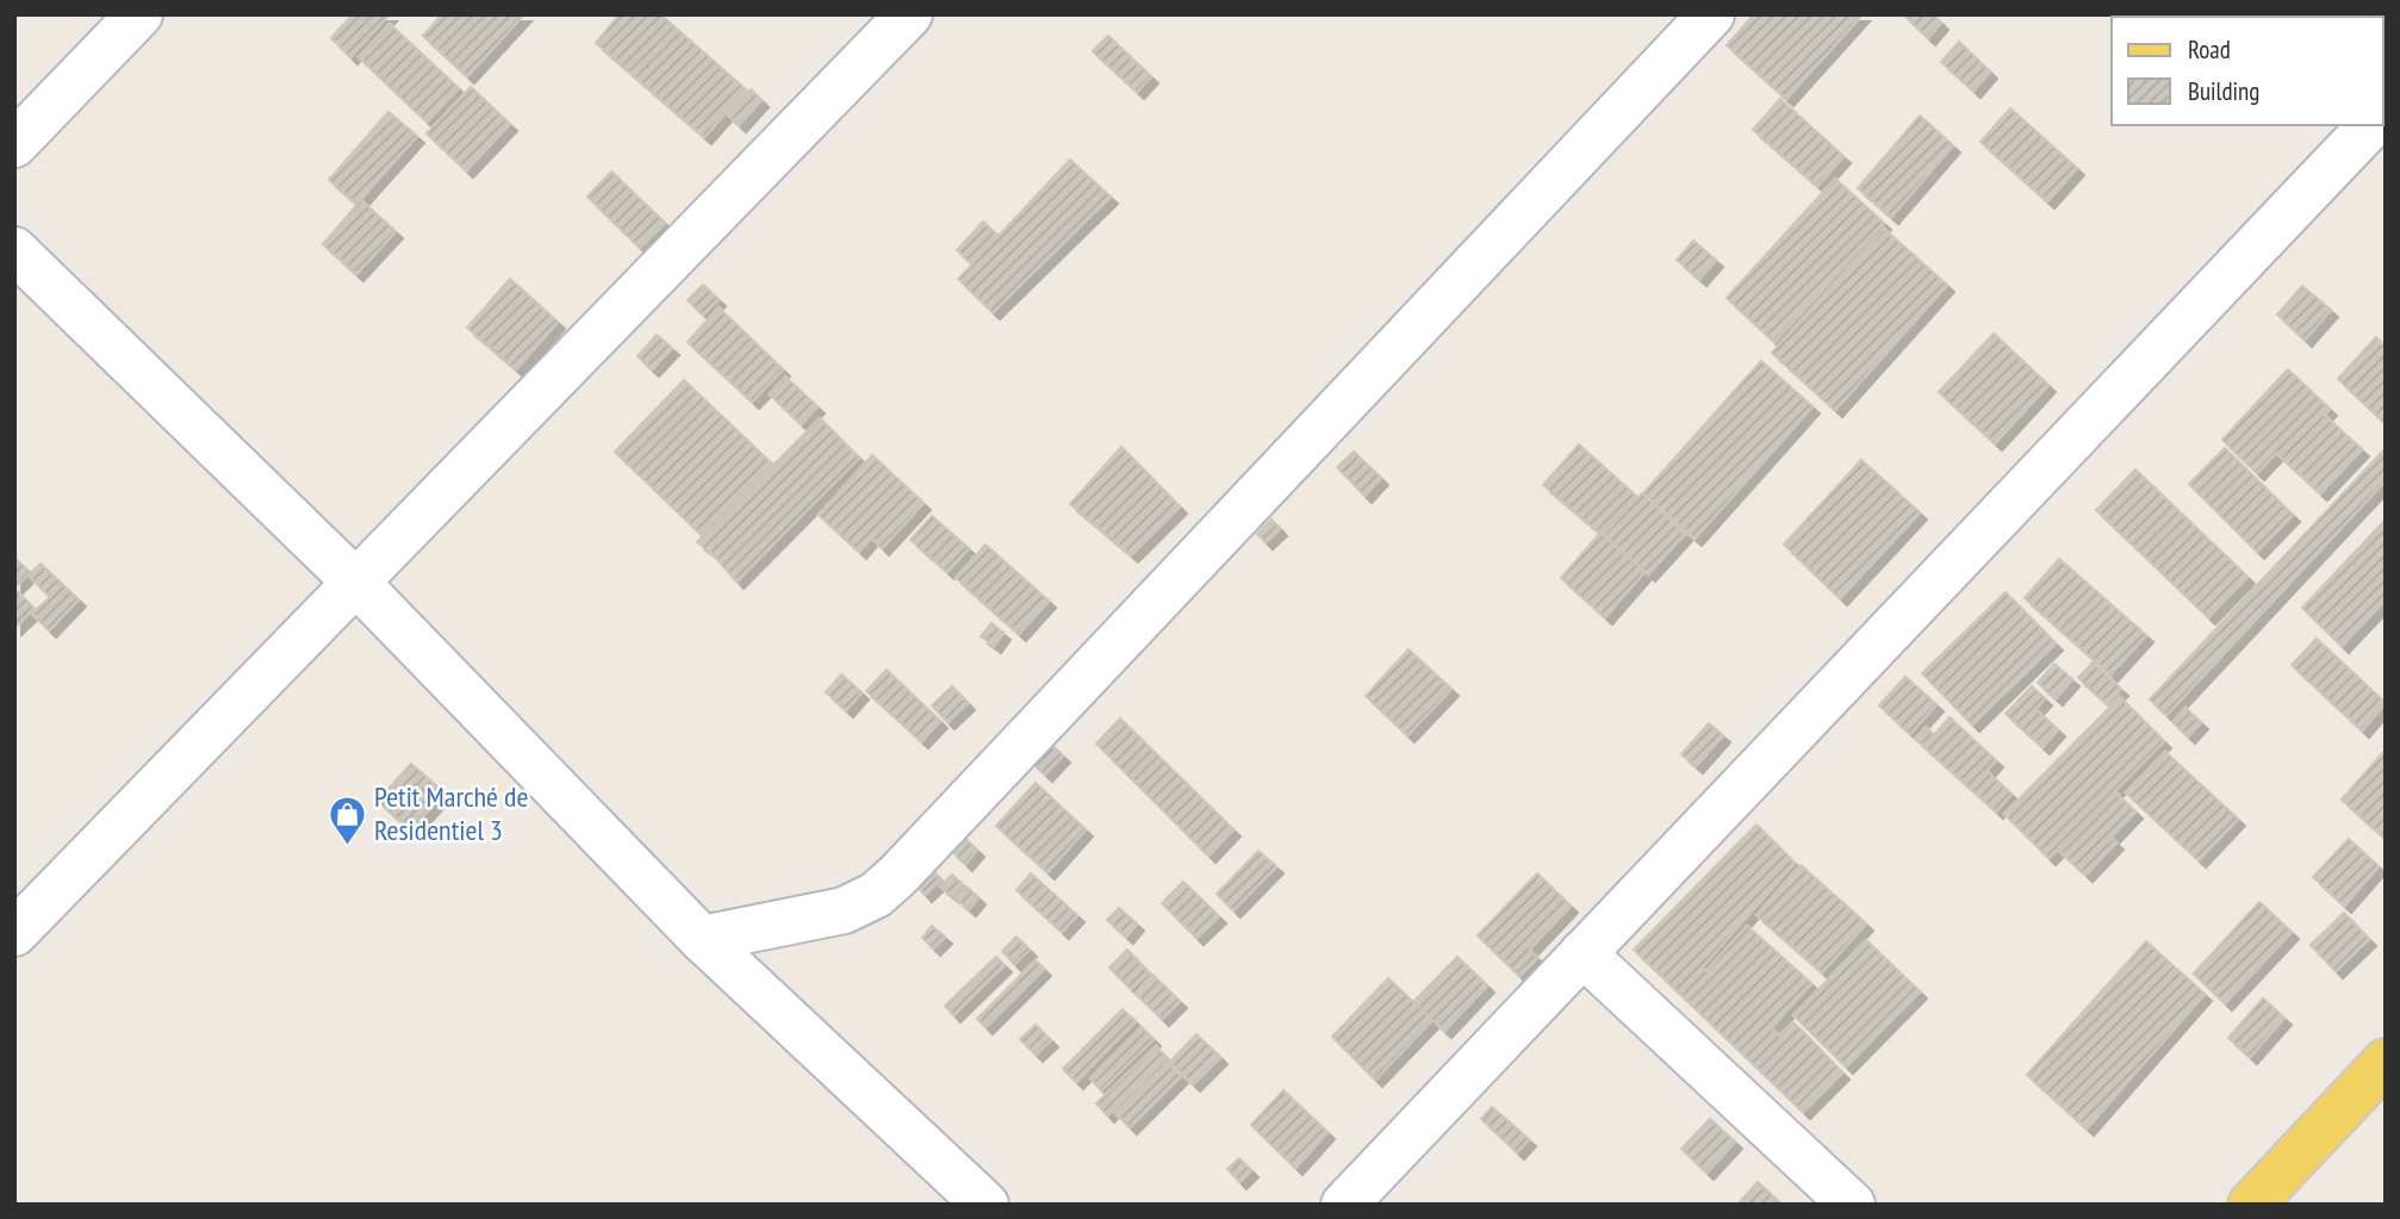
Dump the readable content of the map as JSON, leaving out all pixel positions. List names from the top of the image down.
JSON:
{
  "places": {
    "shop": ["Petit Marché de Residentiel 3"]
  },
  "legend": ["Road", "Building"]
}
